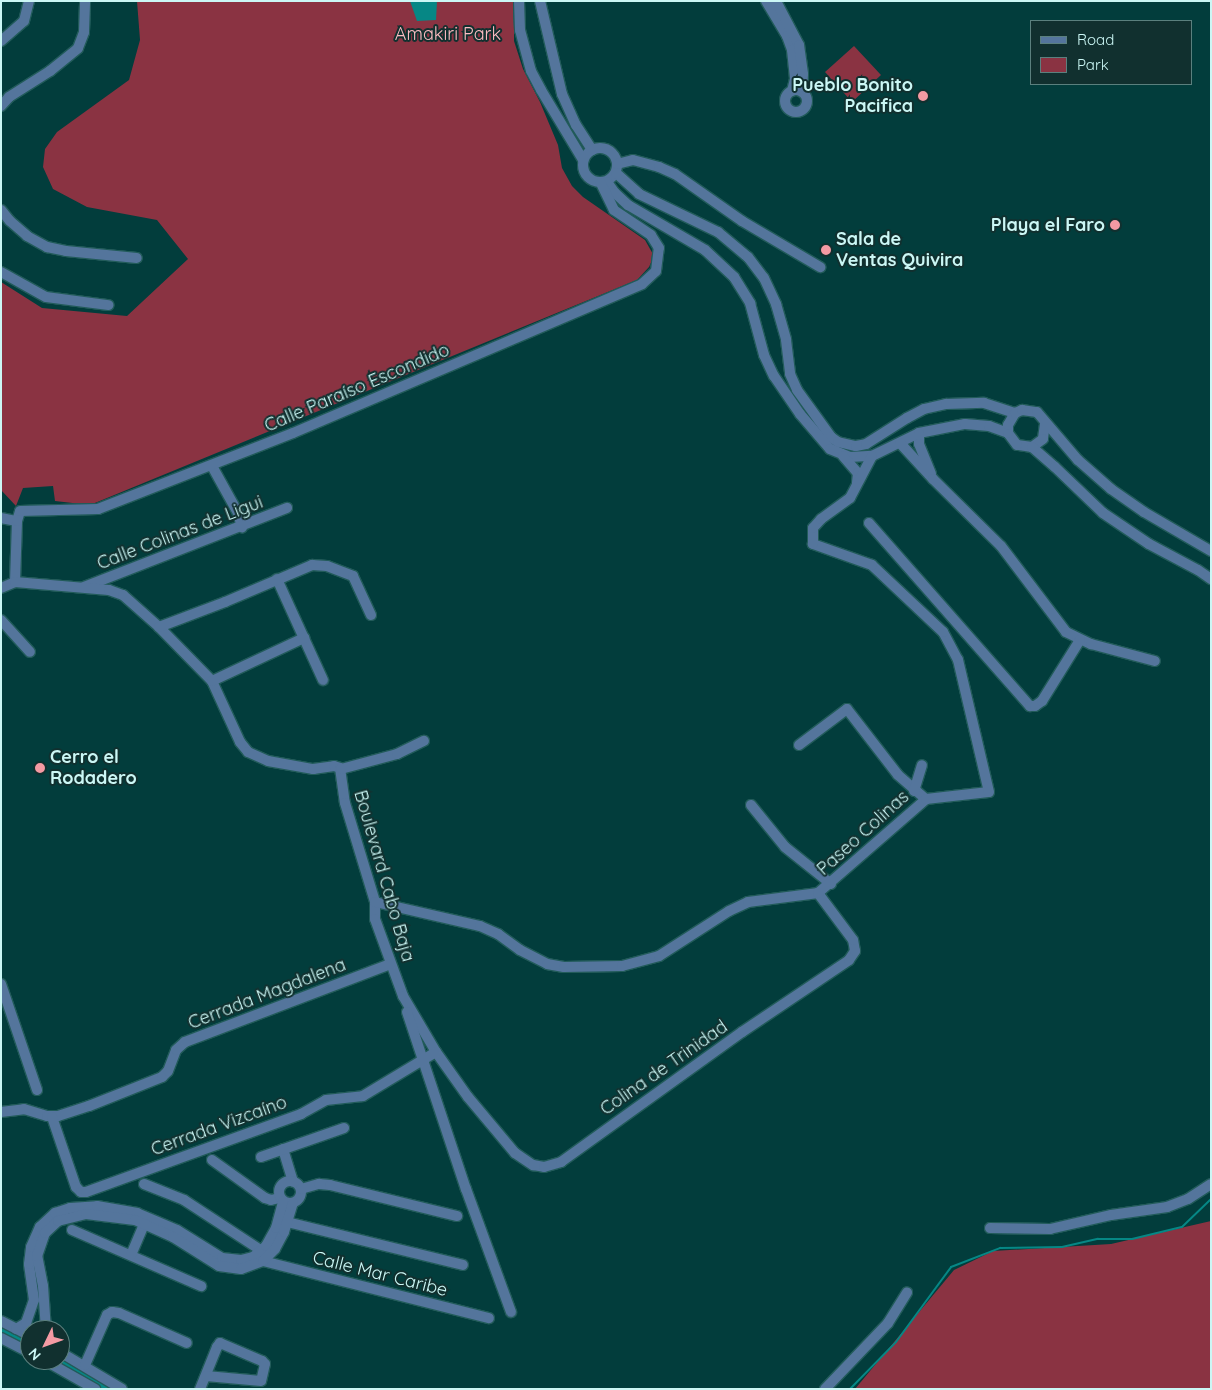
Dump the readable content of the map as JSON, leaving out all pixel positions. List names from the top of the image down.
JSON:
{
  "streets": {
    "street": [
      "Calle Paraíso Escondido",
      "Calle Colinas de Ligui",
      "Paseo Colinas",
      "Boulevard Cabo Baja",
      "Cerrada Magdalena",
      "Colina de Trinidad",
      "Cerrada Vizcaíno",
      "Calle Mar Caribe"
    ]
  },
  "crossings": [
    ["Calle Colinas de Ligui", "Boulevard Cabo Baja"],
    ["Paseo Colinas", "Boulevard Cabo Baja"],
    ["Paseo Colinas", "Colina de Trinidad"],
    ["Boulevard Cabo Baja", "Cerrada Magdalena"],
    ["Boulevard Cabo Baja", "Colina de Trinidad"],
    ["Boulevard Cabo Baja", "Cerrada Vizcaíno"],
    ["Cerrada Magdalena", "Cerrada Vizcaíno"]
  ],
  "parks": ["Amakiri Park"],
  "places": [
    "Pueblo Bonito Pacifica",
    "Playa el Faro",
    "Sala de Ventas Quivira",
    "Cerro el Rodadero"
  ],
  "legend": ["Road", "Park"],
  "north": "bottom left"
}
